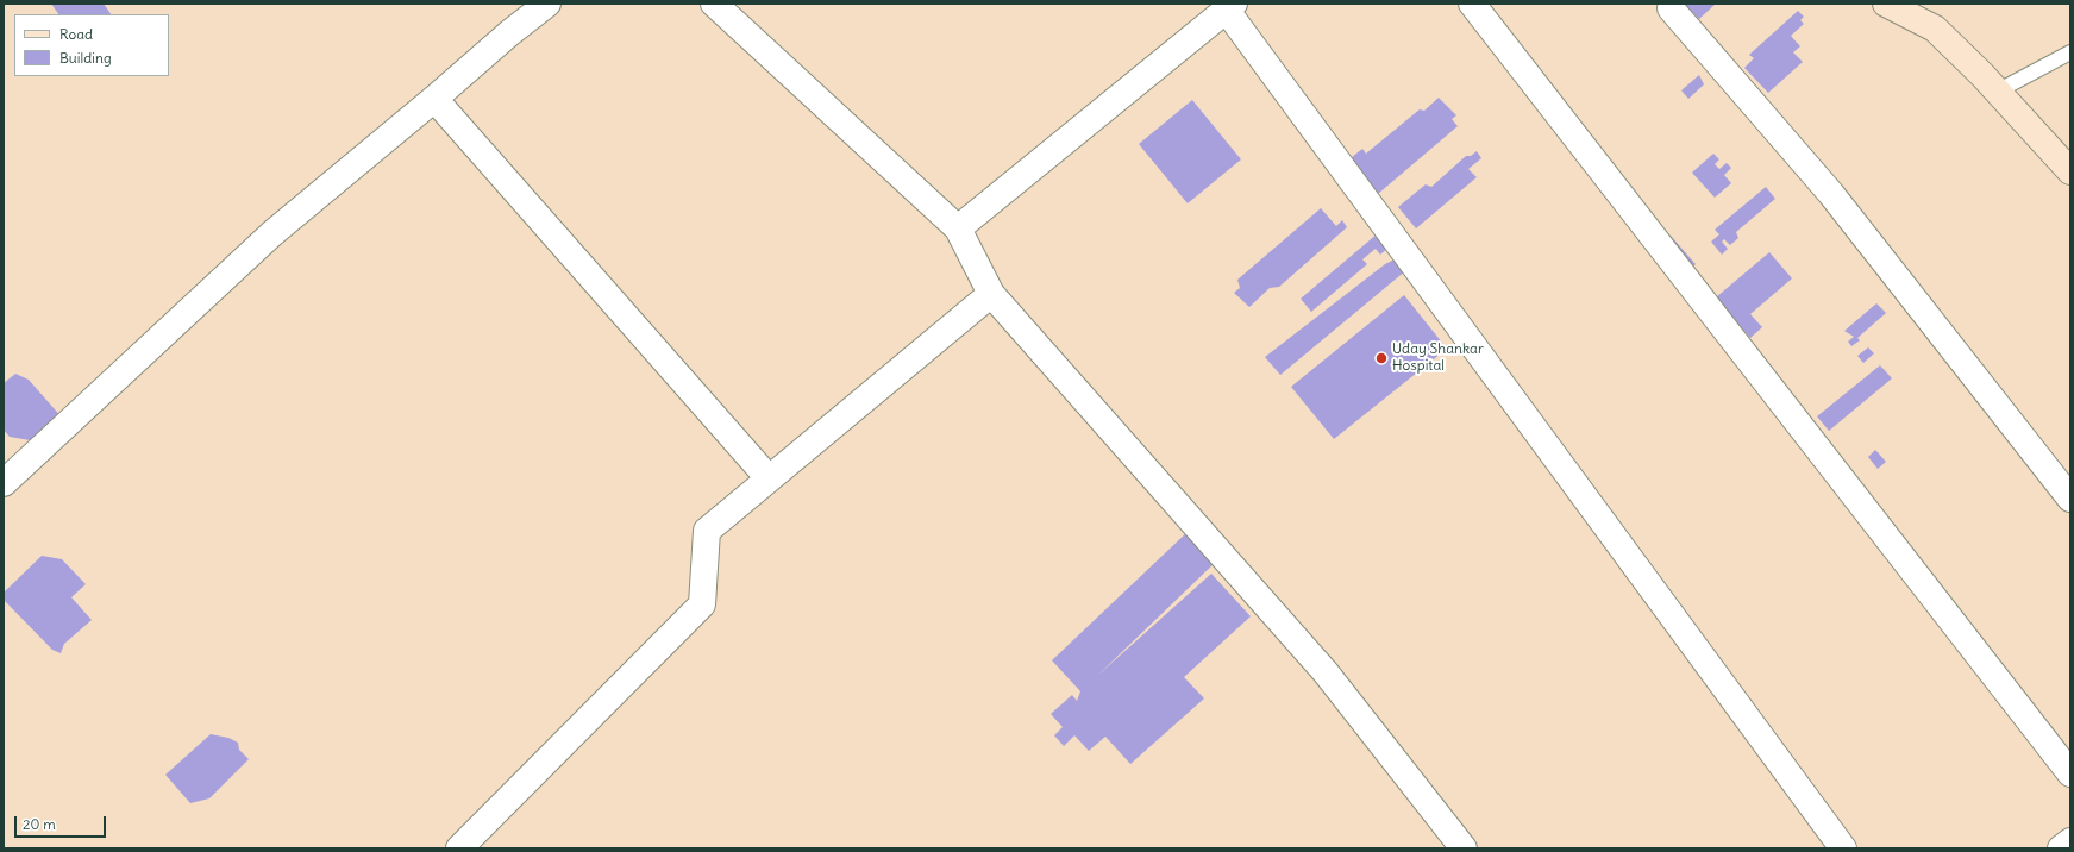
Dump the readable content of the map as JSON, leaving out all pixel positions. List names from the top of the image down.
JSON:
{
  "places": ["Uday Shankar Hospital"],
  "legend": ["Road", "Building"],
  "scale_bar": "20 m"
}
